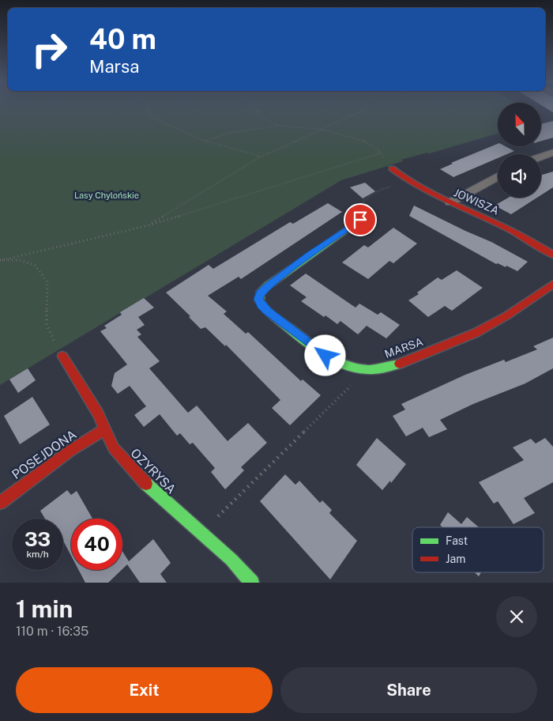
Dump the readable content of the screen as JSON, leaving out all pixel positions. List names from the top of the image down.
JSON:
{
  "streets": {
    "street": [
      "JOWISZA",
      "MARSA",
      "POSEJDONA",
      "OZYRYSA"
    ]
  },
  "crossings": [
    ["POSEJDONA", "OZYRYSA"]
  ],
  "parks": ["Lasy Chylońskie"],
  "legend": ["Fast", "Jam"],
  "north": "top",
  "page": {
    "turn": ["40 m", "Marsa"],
    "speed": "33 km/h",
    "limit": "40",
    "heading": ["1 min", "110 m · 16:35"],
    "buttons": ["Exit", "Share"]
  }
}
